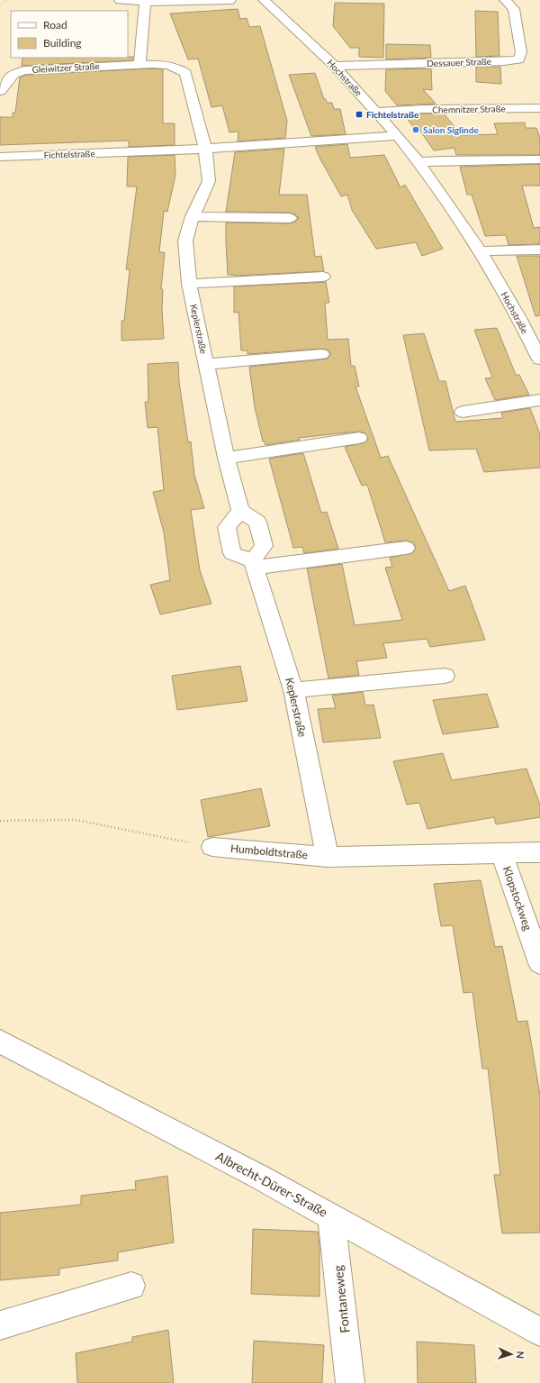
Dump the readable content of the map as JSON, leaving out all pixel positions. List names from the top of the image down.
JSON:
{
  "streets": {
    "street": [
      "Dessauer Straße",
      "Gleiwitzer Straße",
      "Hochstraße",
      "Chemnitzer Straße",
      "Fichtelstraße",
      "Keplerstraße",
      "Humboldtstraße",
      "Klopstockweg",
      "Albrecht-Dürer-Straße",
      "Fontaneweg"
    ]
  },
  "crossings": [
    ["Dessauer Straße", "Hochstraße"],
    ["Gleiwitzer Straße", "Fichtelstraße"],
    ["Gleiwitzer Straße", "Keplerstraße"],
    ["Hochstraße", "Chemnitzer Straße"],
    ["Hochstraße", "Fichtelstraße"],
    ["Fichtelstraße", "Keplerstraße"],
    ["Keplerstraße", "Humboldtstraße"],
    ["Humboldtstraße", "Klopstockweg"],
    ["Albrecht-Dürer-Straße", "Fontaneweg"]
  ],
  "places": {
    "transit": ["Fichtelstraße"],
    "other": ["Salon Siglinde"]
  },
  "legend": ["Road", "Building"],
  "north": "right"
}
